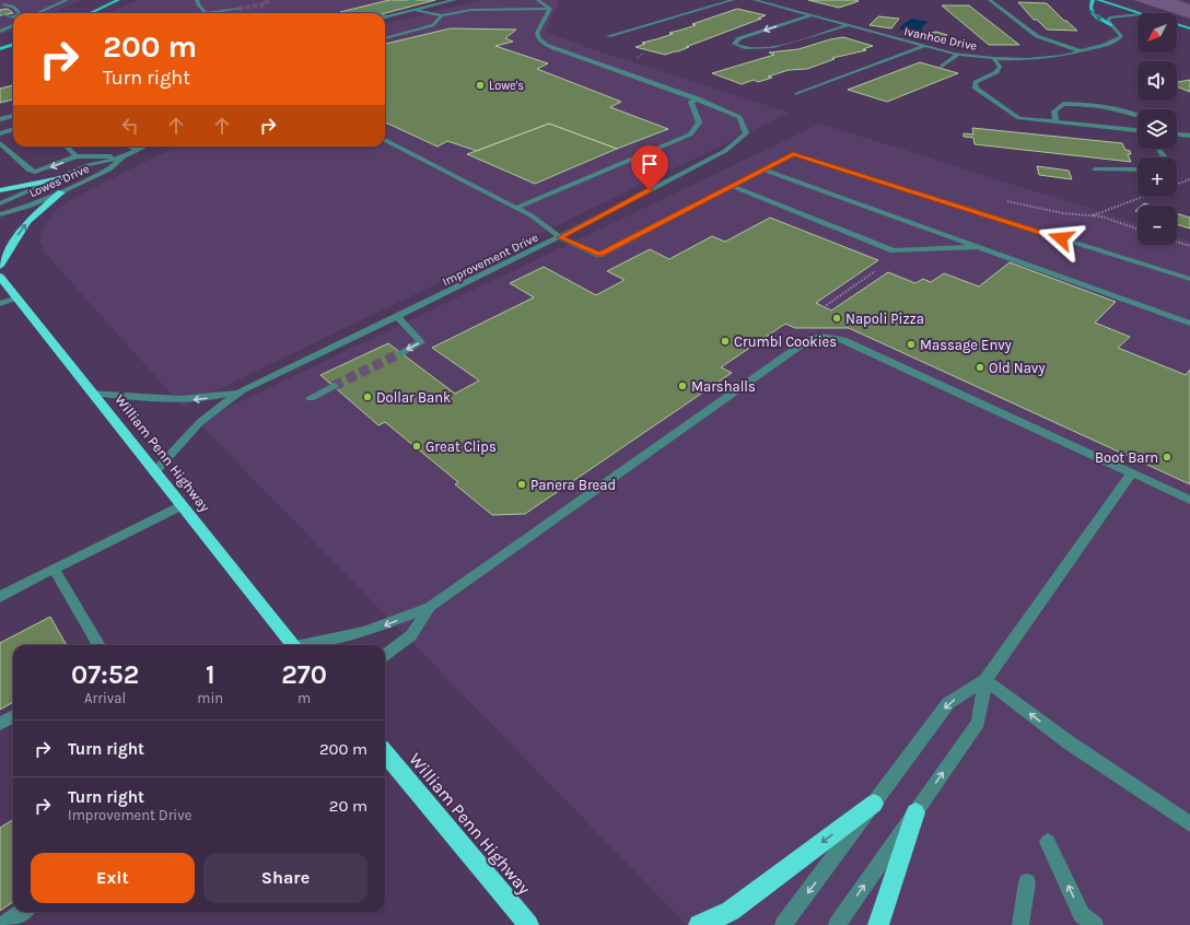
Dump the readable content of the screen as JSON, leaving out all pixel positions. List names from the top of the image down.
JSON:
{
  "streets": {
    "highway": ["William Penn Highway"],
    "street": ["Ivanhoe Drive", "Lowes Drive", "Improvement Drive"]
  },
  "places": [
    "Lowe's",
    "Napoli Pizza",
    "Crumbl Cookies",
    "Massage Envy",
    "Old Navy",
    "Marshalls",
    "Dollar Bank",
    "Great Clips",
    "Boot Barn",
    "Panera Bread"
  ],
  "north": "bottom left",
  "page": {
    "map_buttons": ["+", "−"],
    "turn": ["200 m", "Turn right"],
    "eta": [
      "07:52",
      "Arrival",
      "1",
      "min",
      "270",
      "m"
    ],
    "list": [
      {
        "name": "Turn right",
        "value": "200 m"
      },
      {
        "name": "Turn right",
        "note": "Improvement Drive",
        "value": "20 m"
      }
    ],
    "buttons": ["Exit", "Share"]
  }
}
